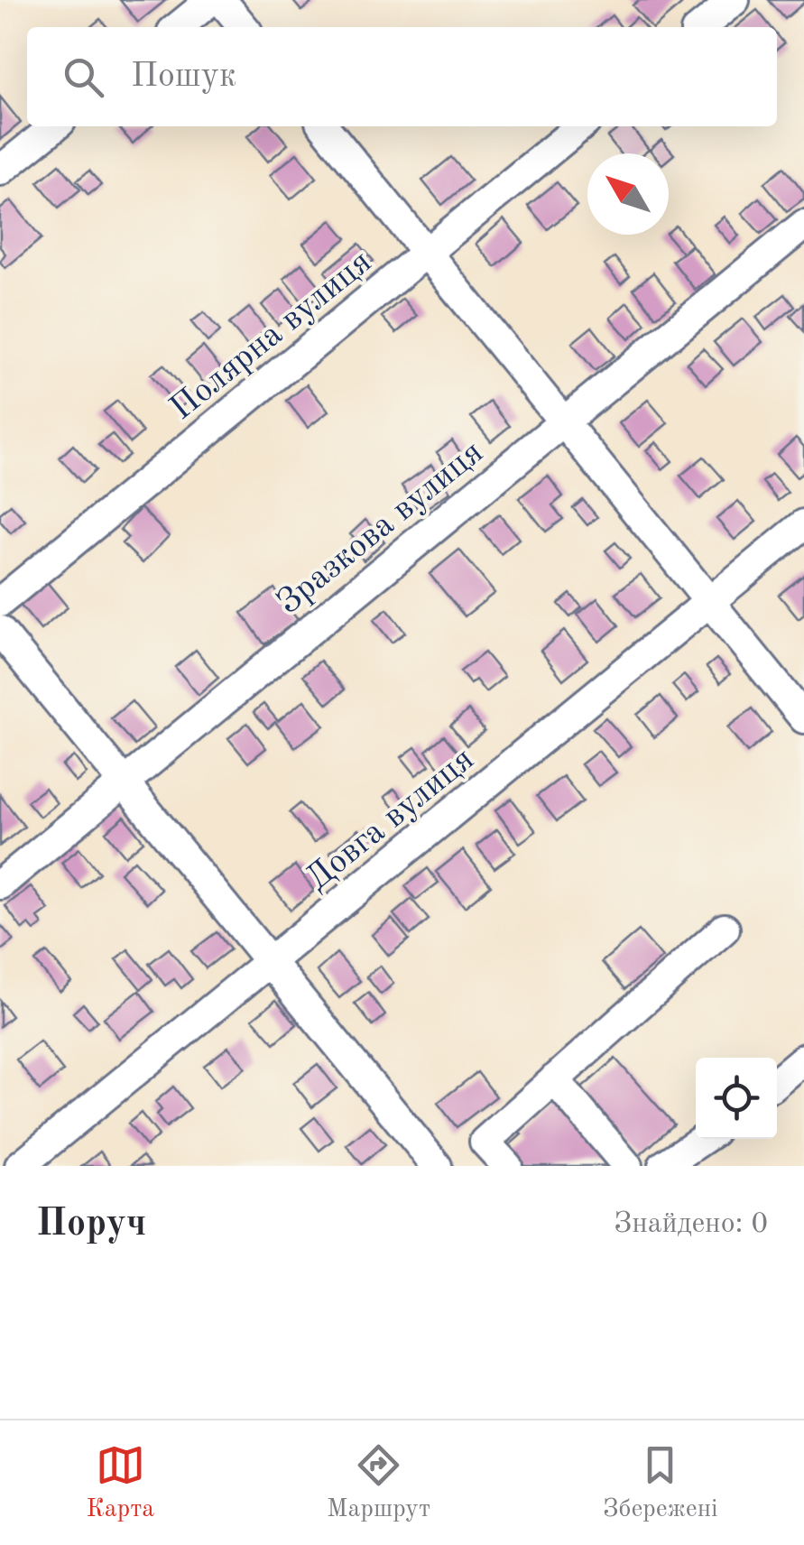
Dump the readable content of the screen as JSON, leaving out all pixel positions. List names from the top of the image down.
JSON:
{
  "streets": {
    "street": ["Полярна вулиця", "Зразкова вулиця", "Довга вулиця"]
  },
  "north": "top left",
  "page": {
    "search": "Пошук",
    "heading": ["Поруч", "Знайдено: 0"],
    "nav": ["Карта", "Маршрут", "Збережені"]
  }
}
